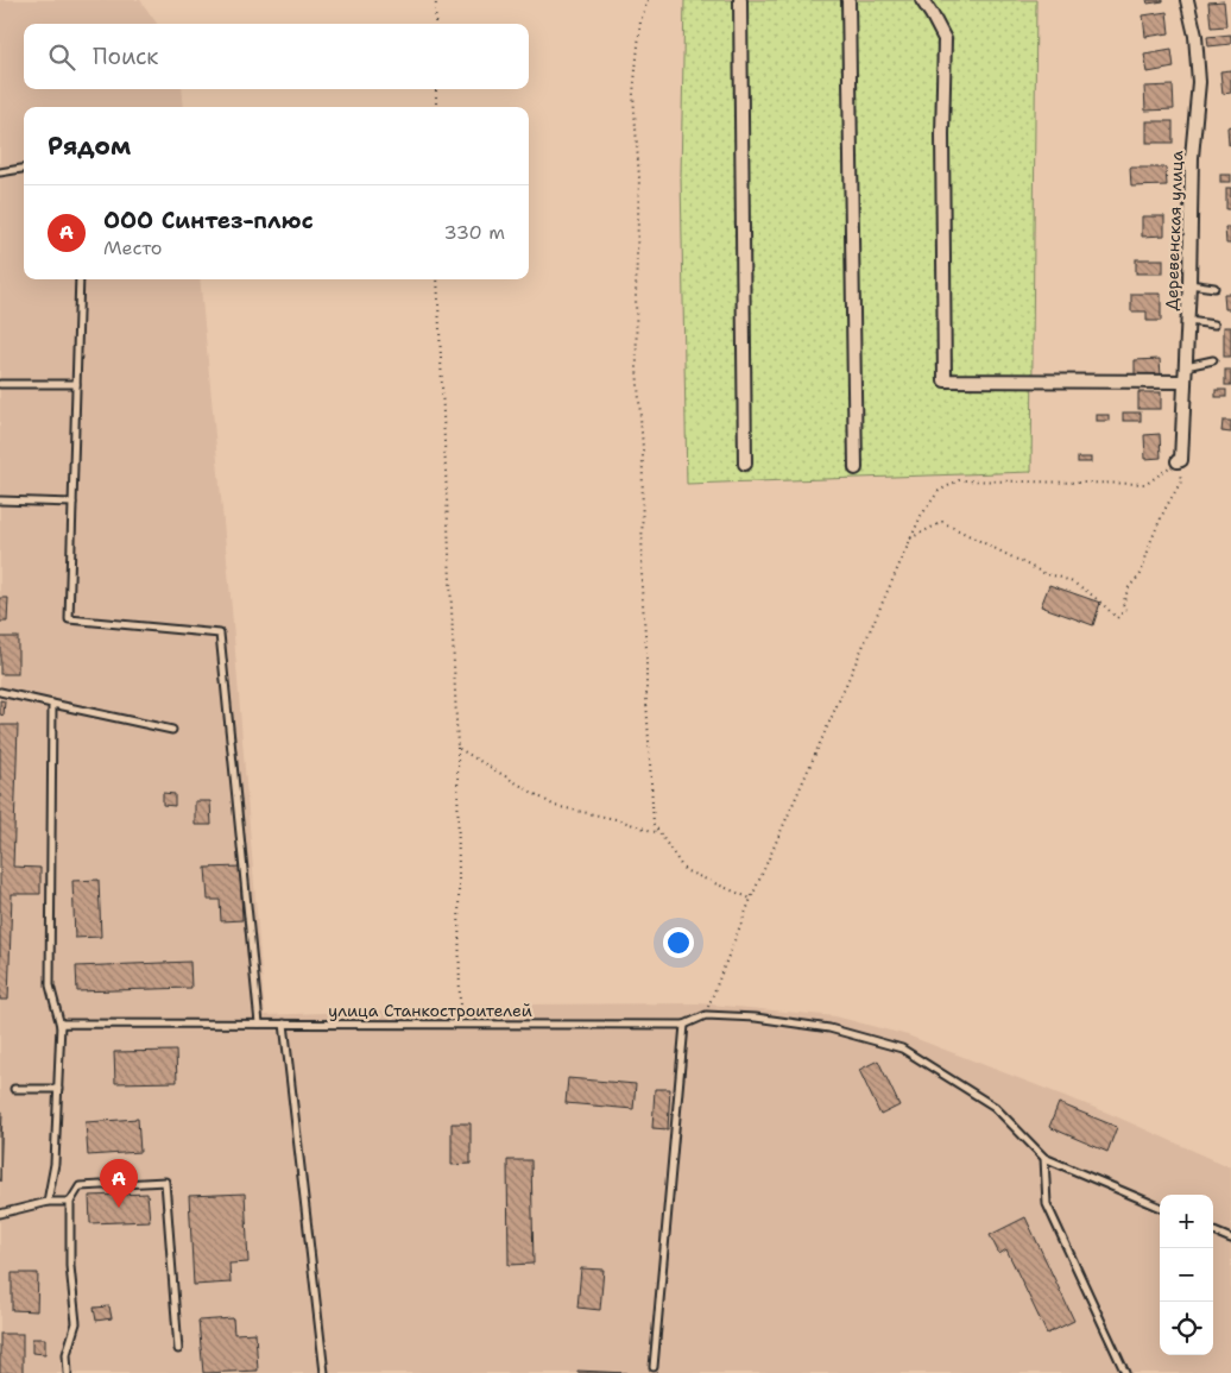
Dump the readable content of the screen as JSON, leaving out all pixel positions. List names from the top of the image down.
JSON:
{
  "streets": {
    "street": ["Деревенская улица"],
    "lane": ["улица Станкостроителей"]
  },
  "page": {
    "search": "Поиск",
    "heading": "Рядом",
    "list": [
      {
        "mark": "A",
        "name": "ООО Синтез-плюс",
        "note": "Место",
        "value": "330 m"
      }
    ],
    "pins": "A",
    "map_buttons": ["+", "−"]
  }
}
